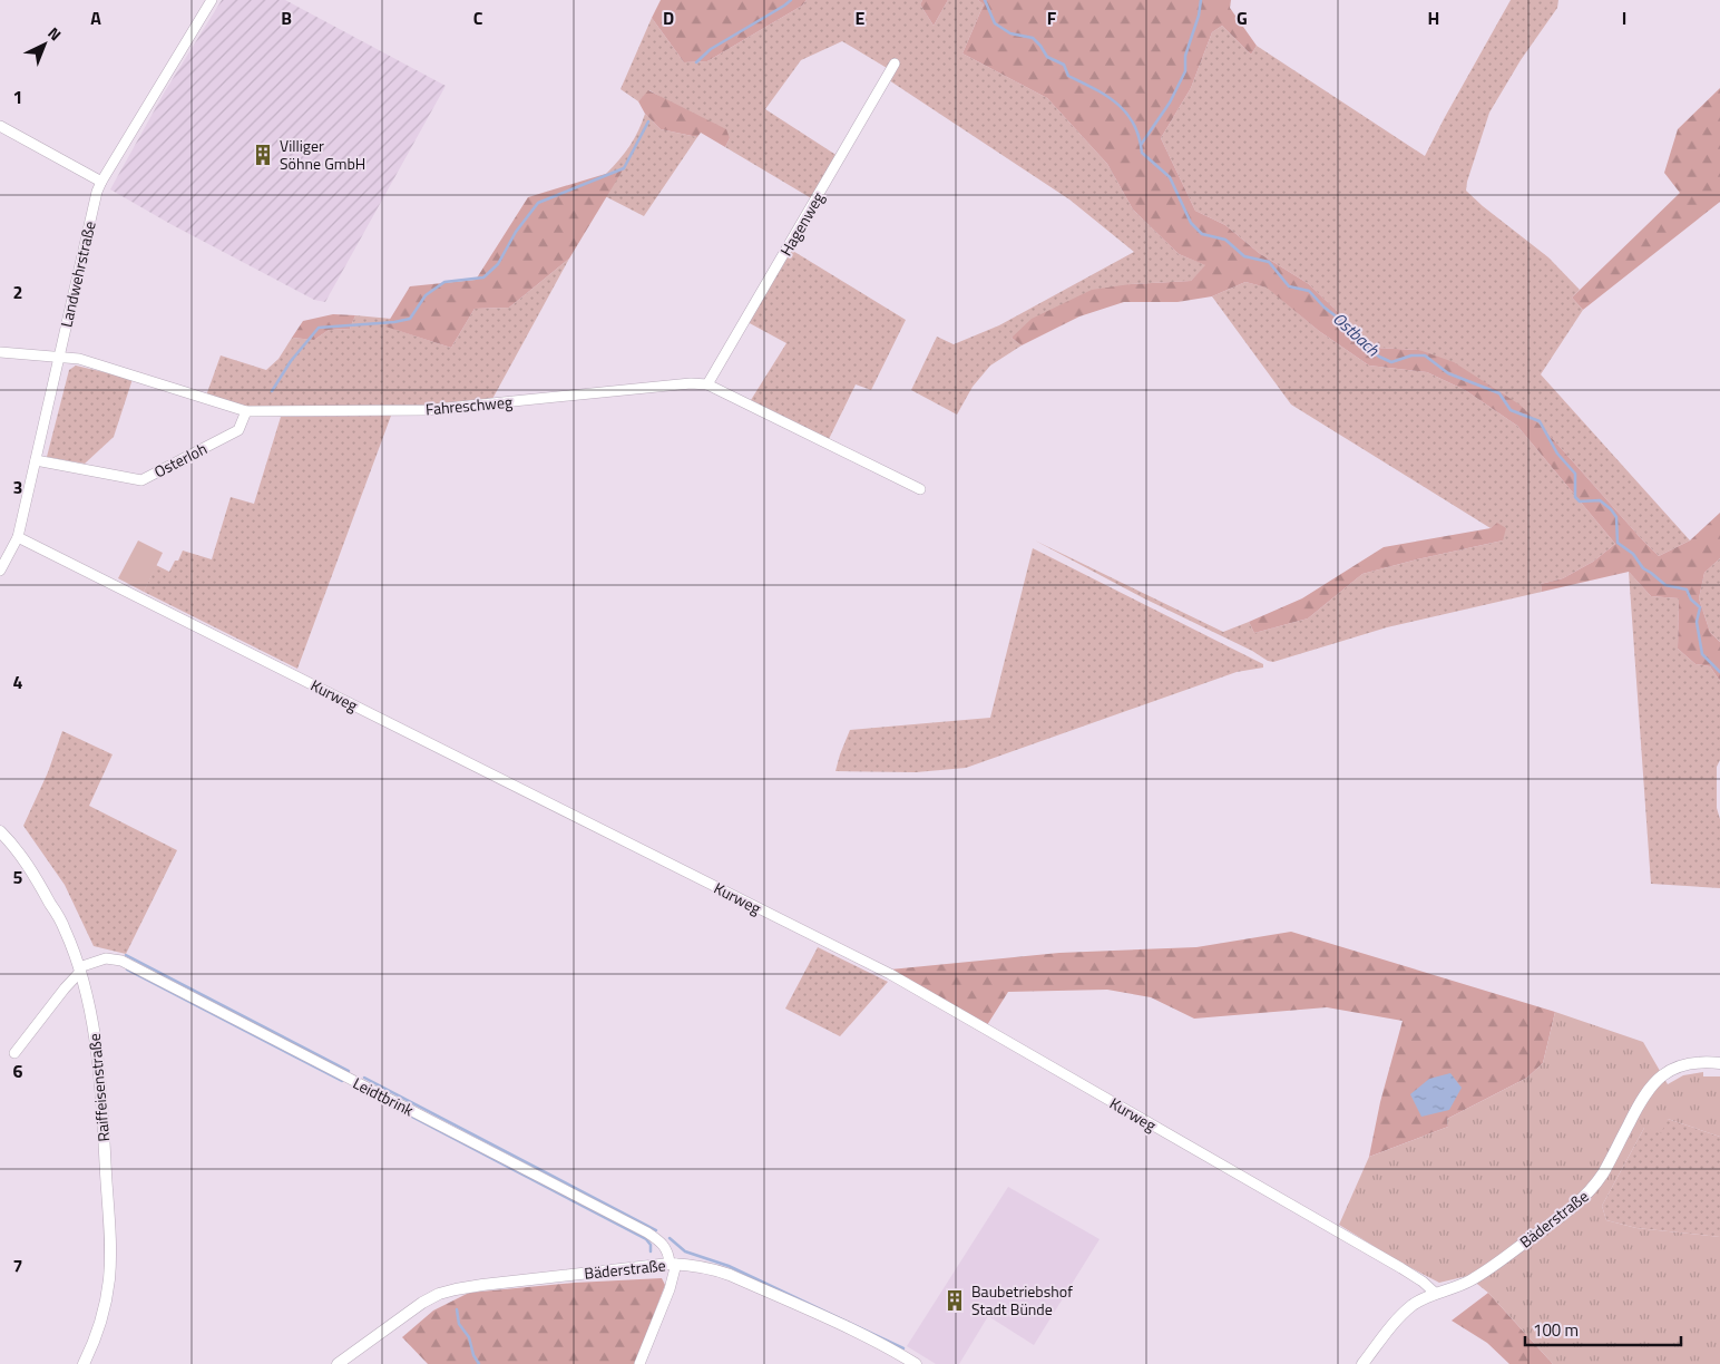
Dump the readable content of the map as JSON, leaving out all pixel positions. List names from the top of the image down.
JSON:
{
  "streets": {
    "street": [
      "Hagenweg",
      "Landwehrstraße",
      "Fahreschweg",
      "Osterloh",
      "Kurweg",
      "Raiffeisenstraße",
      "Leidtbrink",
      "Bäderstraße"
    ]
  },
  "crossings": [
    ["Hagenweg", "Fahreschweg"],
    ["Landwehrstraße", "Fahreschweg"],
    ["Landwehrstraße", "Osterloh"],
    ["Landwehrstraße", "Kurweg"],
    ["Fahreschweg", "Osterloh"],
    ["Kurweg", "Bäderstraße"],
    ["Raiffeisenstraße", "Leidtbrink"],
    ["Leidtbrink", "Bäderstraße"]
  ],
  "water": ["Ostbach"],
  "places": {
    "building": ["Villiger Söhne GmbH", "Baubetriebshof Stadt Bünde"]
  },
  "scale_bar": "100 m",
  "north": "top right",
  "grid": {
    "columns": [
      "A",
      "B",
      "C",
      "D",
      "E",
      "F",
      "G",
      "H",
      "I"
    ],
    "rows": [
      "1",
      "2",
      "3",
      "4",
      "5",
      "6",
      "7"
    ]
  }
}
